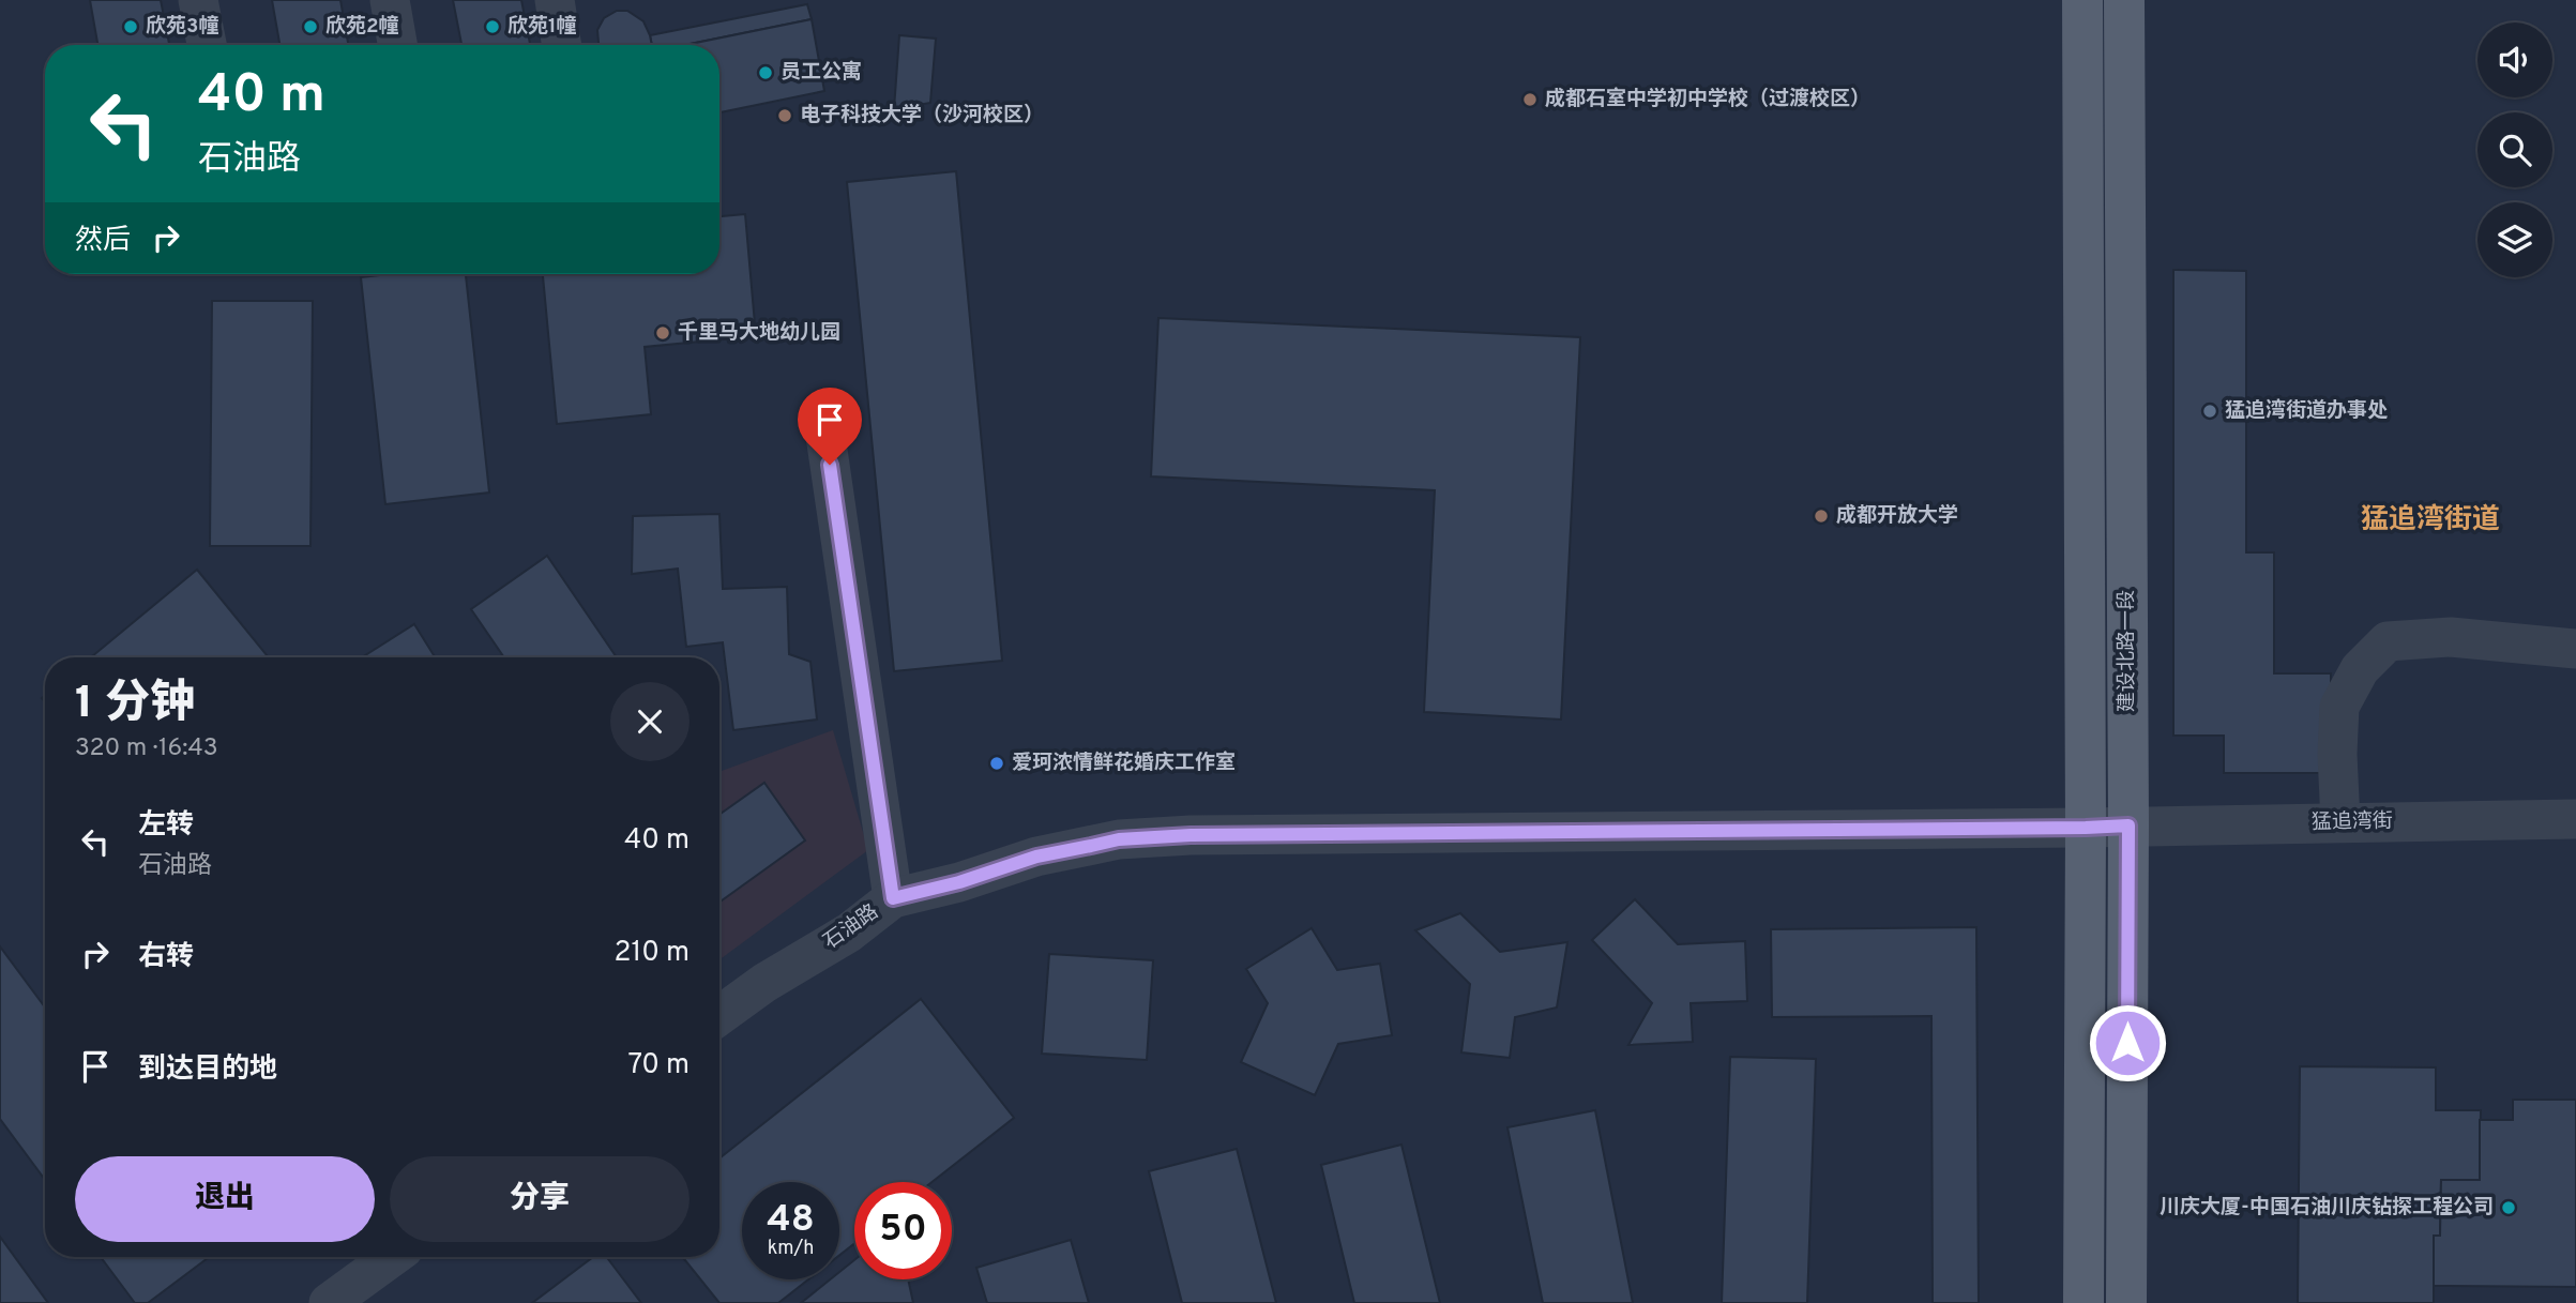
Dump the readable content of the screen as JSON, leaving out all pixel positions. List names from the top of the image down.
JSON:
{
  "streets": {
    "main road": ["建设北路一段"],
    "street": ["猛追湾街", "石油路"]
  },
  "crossings": [
    ["建设北路一段", "猛追湾街"],
    ["建设北路一段", "石油路"],
    ["猛追湾街", "石油路"]
  ],
  "districts": ["猛追湾街道"],
  "places": [
    "欣苑3幢",
    "欣苑2幢",
    "欣苑1幢",
    "员工公寓",
    "成都石室中学初中学校（过渡校区）",
    "电子科技大学（沙河校区）",
    "千里马大地幼儿园",
    "猛追湾街道办事处",
    "成都开放大学",
    "爱珂浓情鲜花婚庆工作室",
    "川庆大厦-中国石油川庆钻探工程公司"
  ],
  "page": {
    "turn": ["40 m", "石油路"],
    "then": "然后",
    "heading": ["1 分钟", "320 m · 16:43"],
    "list": [
      {
        "name": "左转",
        "note": "石油路",
        "value": "40 m"
      },
      {
        "name": "右转",
        "value": "210 m"
      },
      {
        "name": "到达目的地",
        "value": "70 m"
      }
    ],
    "buttons": ["退出", "分享"],
    "speed": "48 km/h",
    "limit": "50"
  }
}
